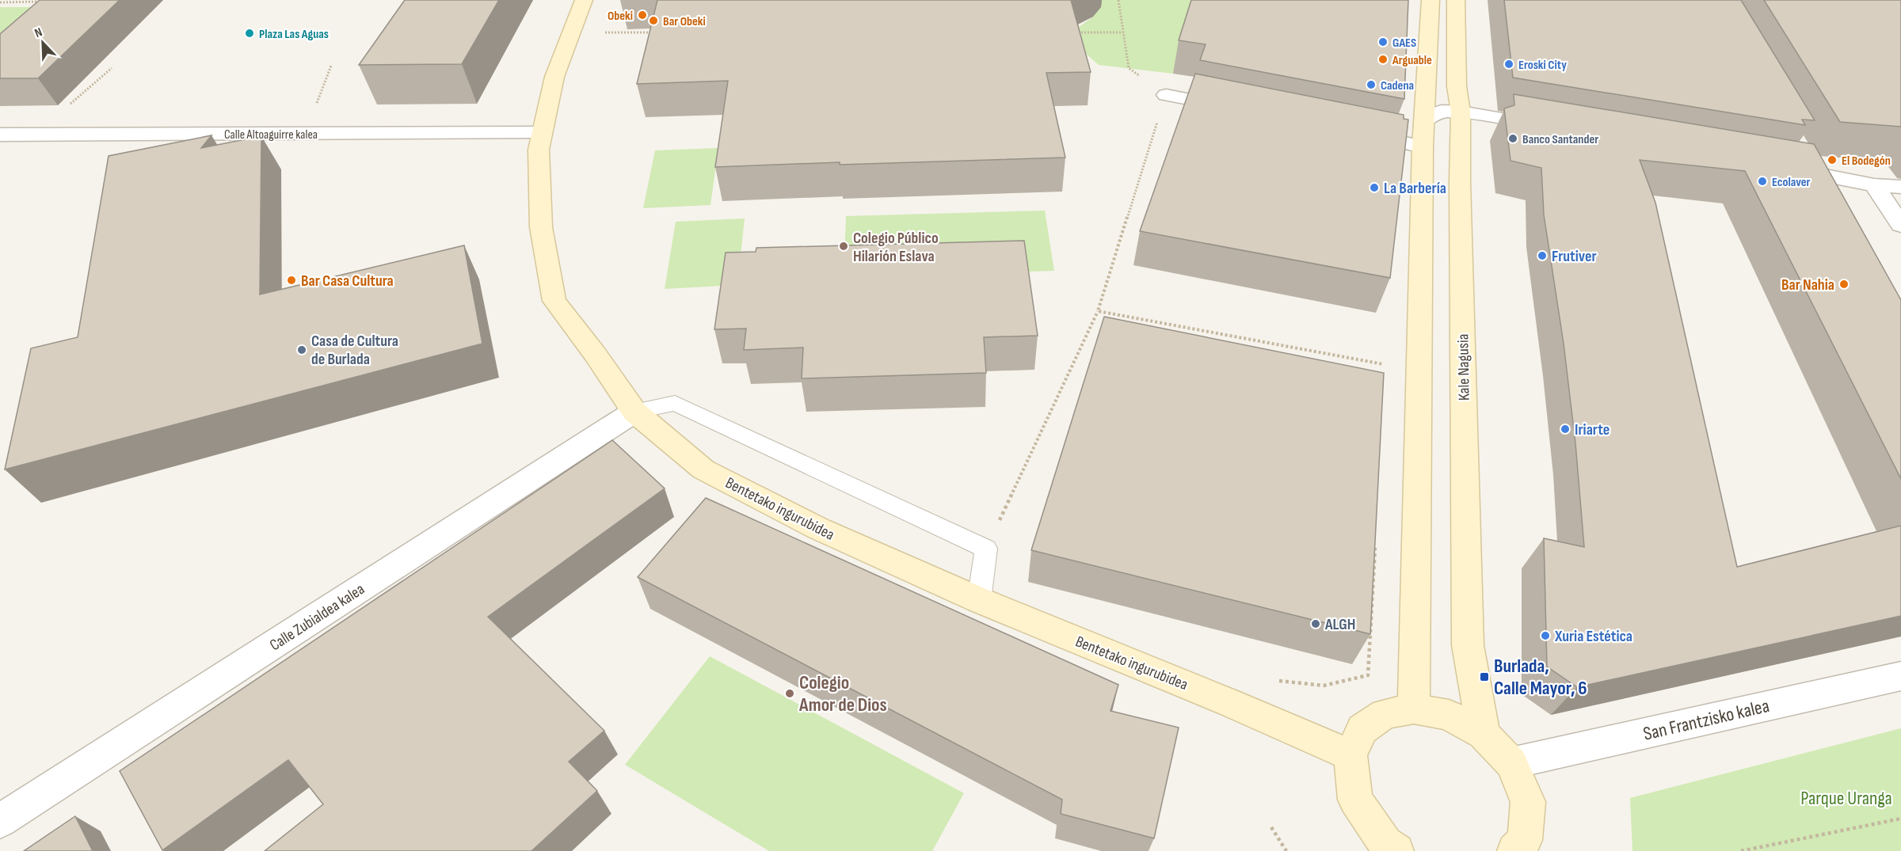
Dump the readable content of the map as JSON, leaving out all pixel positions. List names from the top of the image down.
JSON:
{
  "streets": {
    "main road": ["Kale Nagusia", "Bentetako ingurubidea"],
    "street": ["Calle Altoaguirre kalea", "Calle Zubialdea kalea", "San Frantzisko kalea"]
  },
  "crossings": [
    ["Calle Altoaguirre kalea", "Bentetako ingurubidea"],
    ["Bentetako ingurubidea", "Calle Zubialdea kalea"]
  ],
  "parks": ["Parque Uranga"],
  "places": {
    "other": [
      "Obeki",
      "Bar Obeki",
      "Plaza Las Aguas",
      "GAES",
      "Arguable",
      "Eroski City",
      "Cadena",
      "Banco Santander",
      "El Bodegón",
      "Ecolaver",
      "La Barbería",
      "Colegio Público Hilarión Eslava",
      "Frutiver",
      "Bar Casa Cultura",
      "Bar Nahia",
      "Casa de Cultura de Burlada",
      "Iriarte",
      "ALGH",
      "Xuria Estética",
      "Colegio Amor de Dios"
    ],
    "transit": ["Burlada, Calle Mayor, 6"]
  },
  "north": "top left"
}
